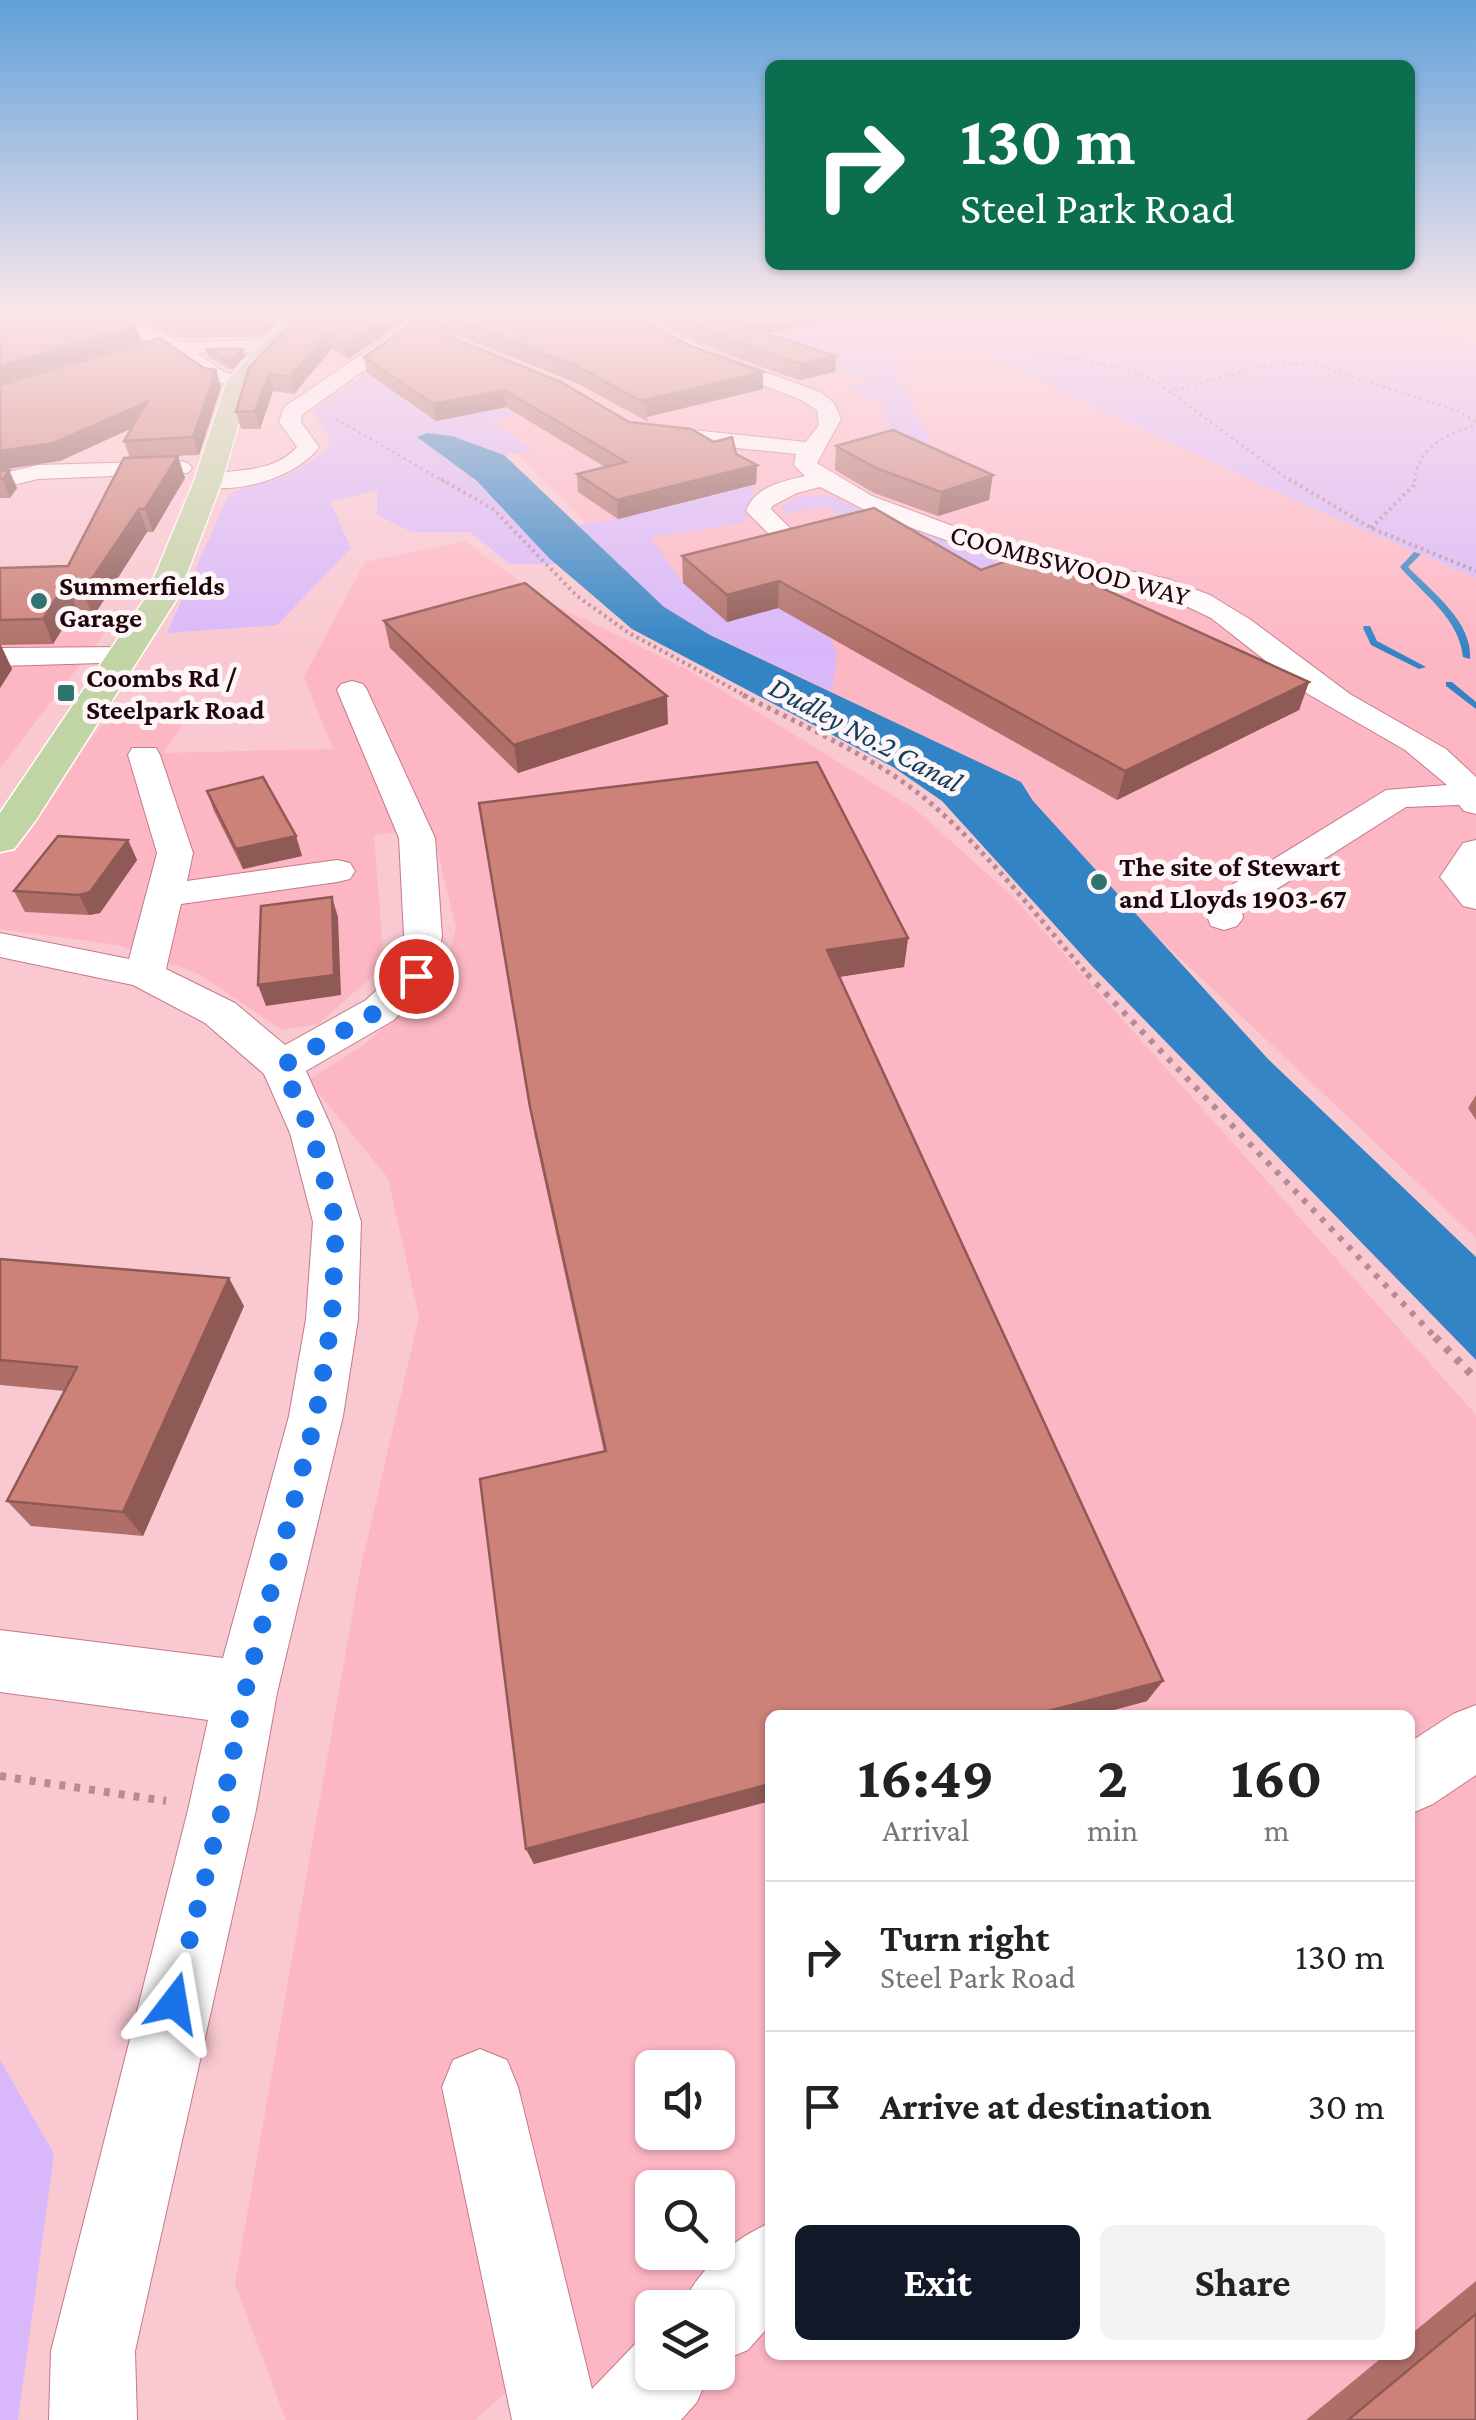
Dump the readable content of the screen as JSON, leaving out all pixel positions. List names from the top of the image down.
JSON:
{
  "streets": {
    "street": ["COOMBSWOOD WAY"]
  },
  "water": ["Dudley No.2 Canal"],
  "places": {
    "other": ["Summerfields Garage", "The site of Stewart and Lloyds 1903-67"],
    "transit": ["Coombs Rd / Steelpark Road"]
  },
  "page": {
    "turn": ["130 m", "Steel Park Road"],
    "eta": [
      "16:49",
      "Arrival",
      "2",
      "min",
      "160",
      "m"
    ],
    "list": [
      {
        "name": "Turn right",
        "note": "Steel Park Road",
        "value": "130 m"
      },
      {
        "name": "Arrive at destination",
        "value": "30 m"
      }
    ],
    "buttons": ["Exit", "Share"]
  }
}
